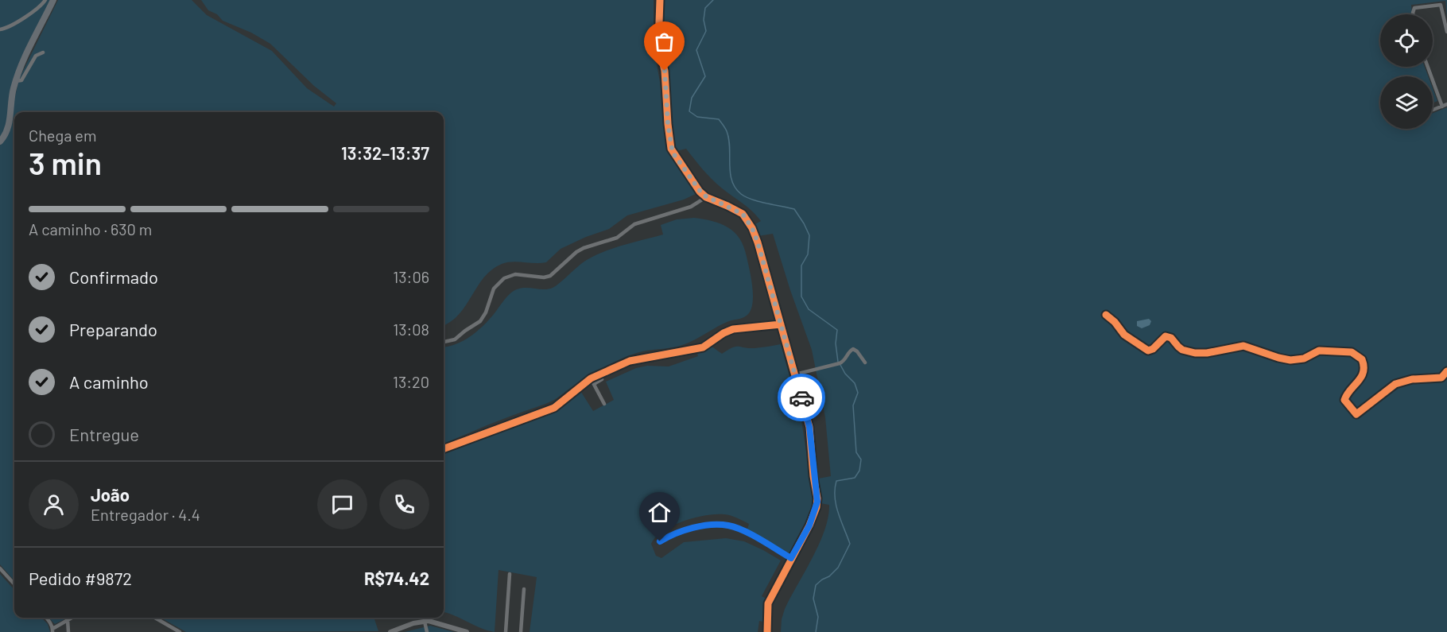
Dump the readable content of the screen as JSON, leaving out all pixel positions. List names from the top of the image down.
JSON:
{
  "page": {
    "heading": ["3 min", "Chega em", "13:32–13:37"],
    "panel": [
      "João",
      "Entregador · 4.4",
      "Pedido #9872",
      "R$74.42"
    ],
    "bar": "A caminho · 630 m",
    "list": [
      ["Confirmado", "13:06"],
      ["Preparando", "13:08"],
      ["A caminho", "13:20"],
      "Entregue"
    ]
  }
}
